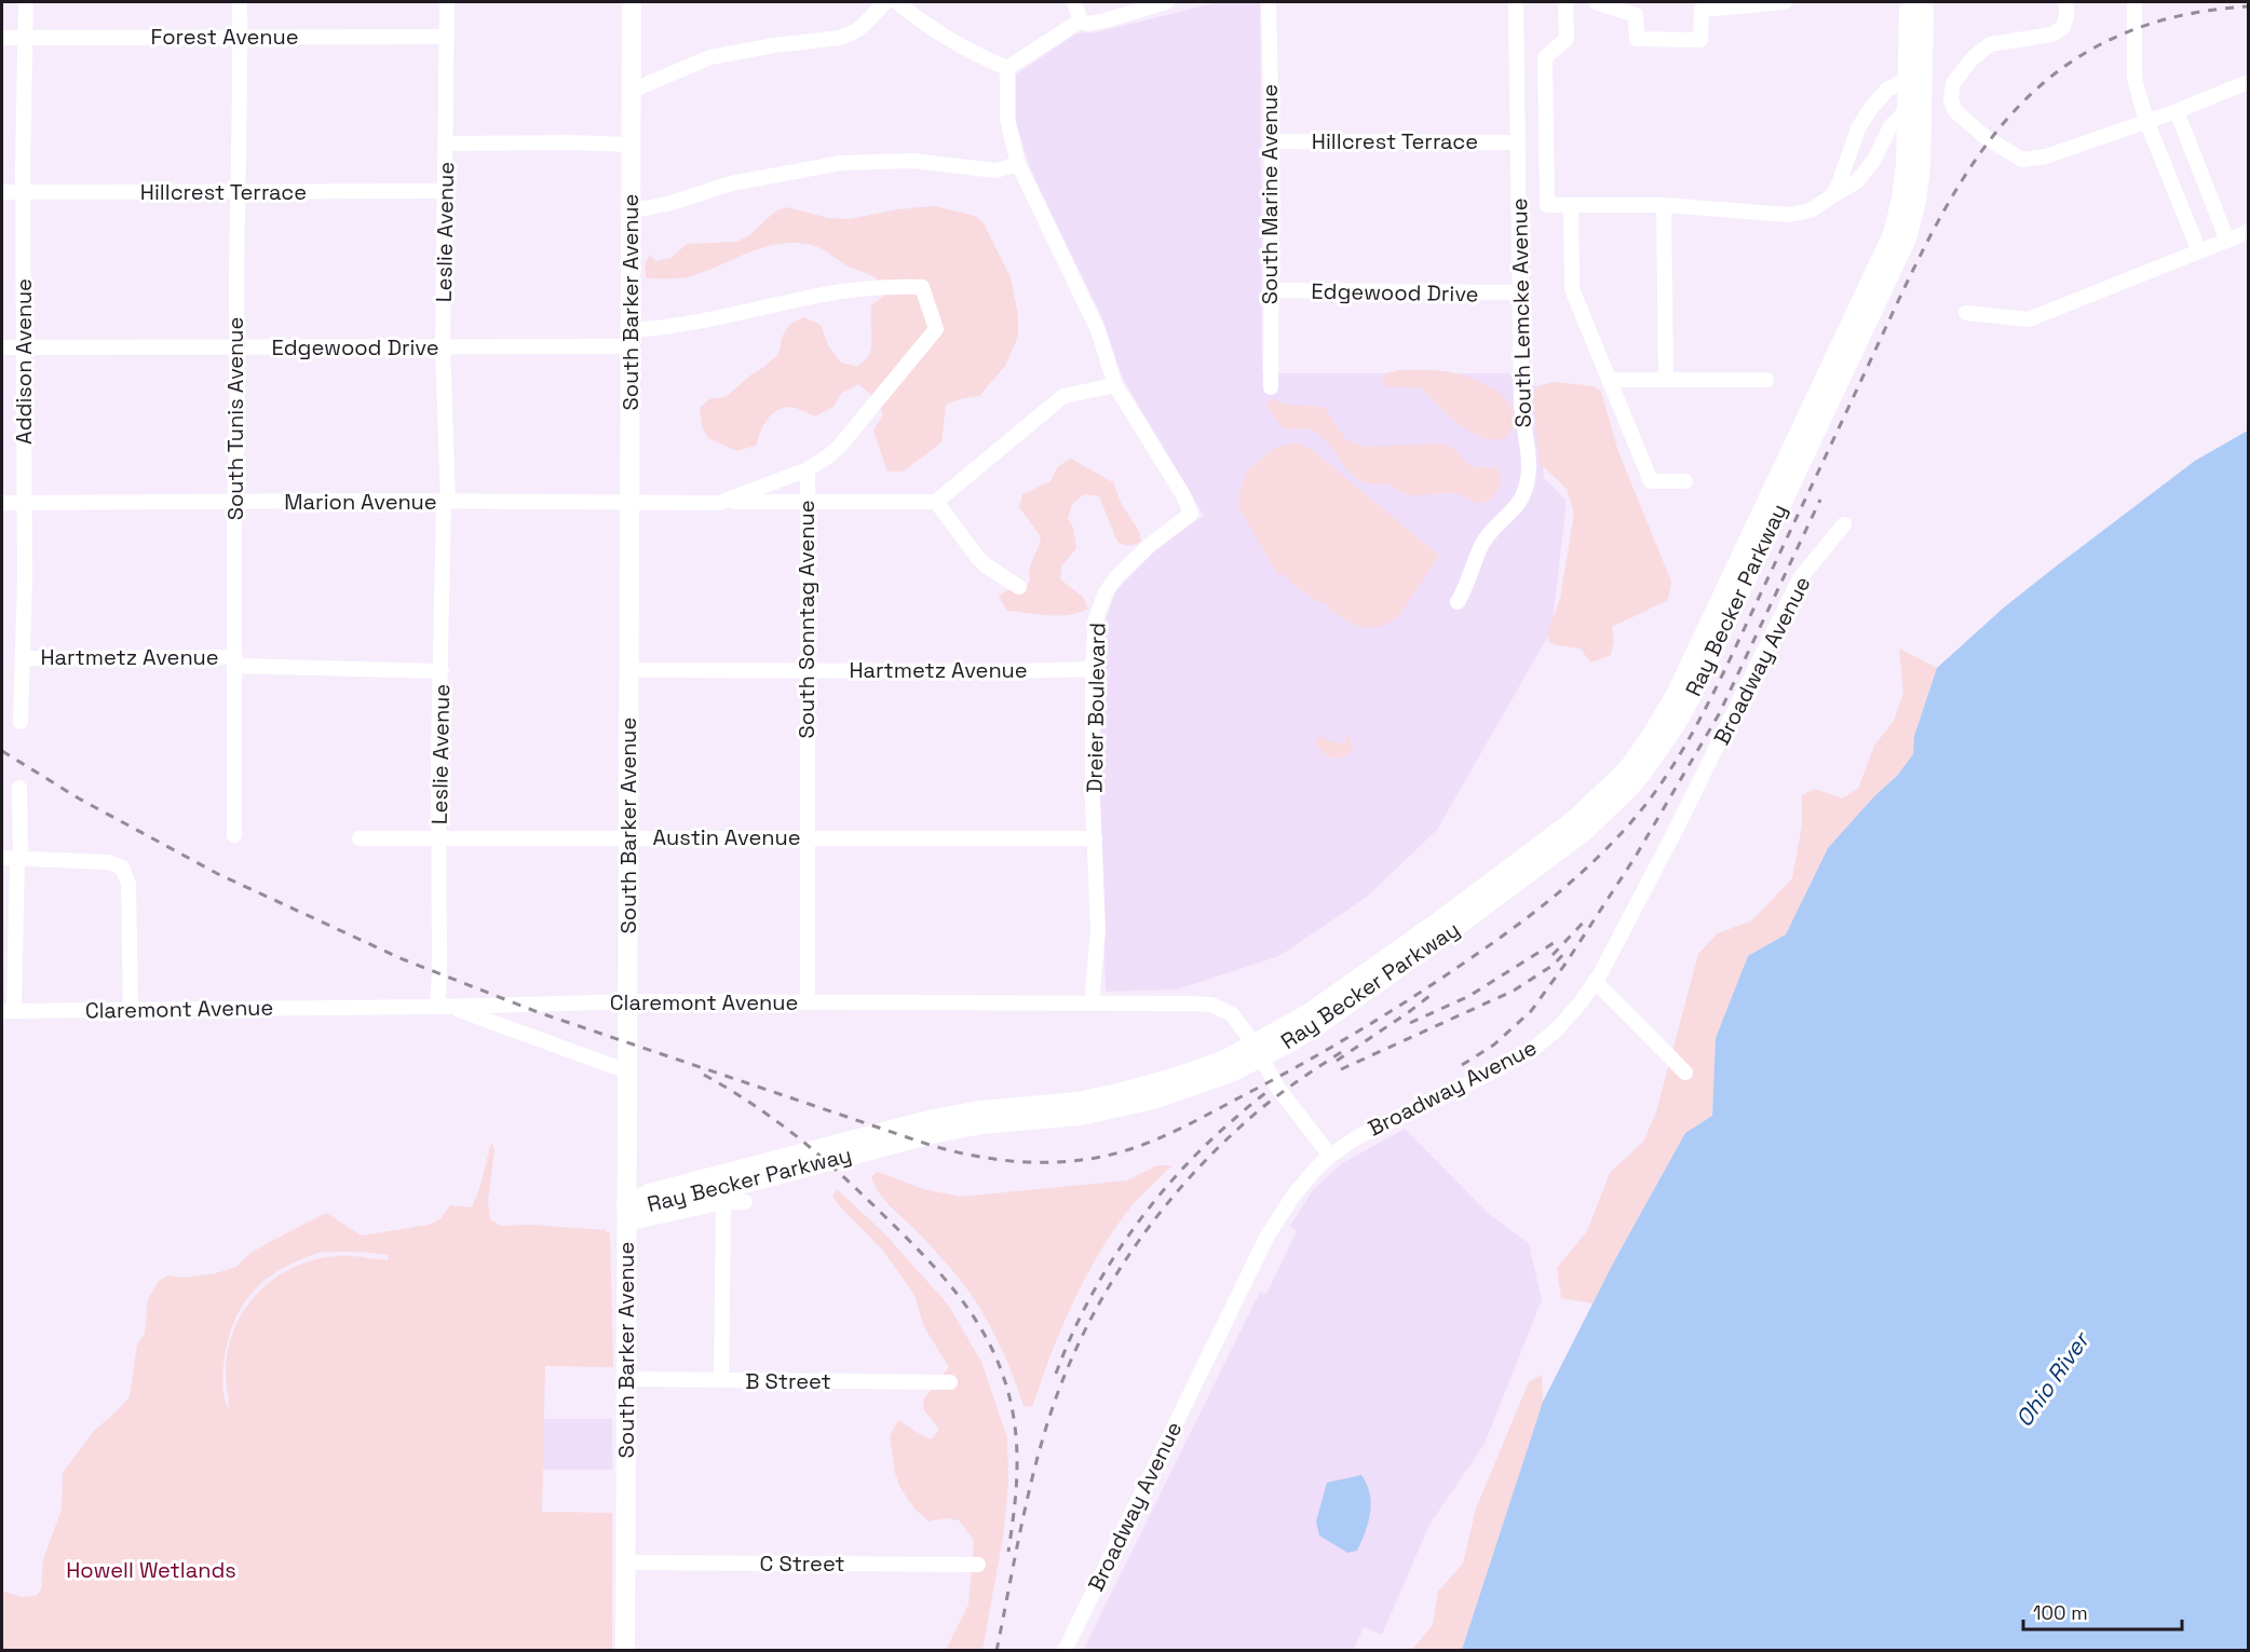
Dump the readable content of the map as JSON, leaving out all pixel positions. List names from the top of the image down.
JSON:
{
  "streets": {
    "main road": ["South Barker Avenue", "Ray Becker Parkway"],
    "street": [
      "Forest Avenue",
      "Hillcrest Terrace",
      "South Marine Avenue",
      "Leslie Avenue",
      "Edgewood Drive",
      "South Lemcke Avenue",
      "Addison Avenue",
      "South Tunis Avenue",
      "Marion Avenue",
      "South Sonntag Avenue",
      "Hartmetz Avenue",
      "Broadway Avenue",
      "Dreier Boulevard",
      "Austin Avenue",
      "Claremont Avenue",
      "B Street",
      "C Street"
    ]
  },
  "crossings": [
    ["Forest Avenue", "Leslie Avenue"],
    ["Forest Avenue", "Addison Avenue"],
    ["Forest Avenue", "South Tunis Avenue"],
    ["Hillcrest Terrace", "South Marine Avenue"],
    ["Hillcrest Terrace", "Leslie Avenue"],
    ["Hillcrest Terrace", "South Lemcke Avenue"],
    ["Hillcrest Terrace", "Addison Avenue"],
    ["Hillcrest Terrace", "South Tunis Avenue"],
    ["South Marine Avenue", "Edgewood Drive"],
    ["Leslie Avenue", "Edgewood Drive"],
    ["Leslie Avenue", "Marion Avenue"],
    ["Leslie Avenue", "Hartmetz Avenue"],
    ["Leslie Avenue", "Austin Avenue"],
    ["Leslie Avenue", "Claremont Avenue"],
    ["Edgewood Drive", "South Barker Avenue"],
    ["Edgewood Drive", "South Lemcke Avenue"],
    ["Edgewood Drive", "Addison Avenue"],
    ["Edgewood Drive", "South Tunis Avenue"],
    ["Edgewood Drive", "South Sonntag Avenue"],
    ["South Barker Avenue", "Marion Avenue"],
    ["South Barker Avenue", "Ray Becker Parkway"],
    ["South Barker Avenue", "Hartmetz Avenue"],
    ["South Barker Avenue", "Austin Avenue"],
    ["South Barker Avenue", "Claremont Avenue"],
    ["South Barker Avenue", "B Street"],
    ["South Barker Avenue", "C Street"],
    ["Addison Avenue", "Marion Avenue"],
    ["Addison Avenue", "Hartmetz Avenue"],
    ["South Tunis Avenue", "Marion Avenue"],
    ["South Tunis Avenue", "Hartmetz Avenue"],
    ["Marion Avenue", "South Sonntag Avenue"],
    ["Ray Becker Parkway", "Claremont Avenue"],
    ["South Sonntag Avenue", "Hartmetz Avenue"],
    ["South Sonntag Avenue", "Austin Avenue"],
    ["South Sonntag Avenue", "Claremont Avenue"],
    ["Hartmetz Avenue", "Dreier Boulevard"],
    ["Broadway Avenue", "Claremont Avenue"],
    ["Dreier Boulevard", "Austin Avenue"],
    ["Dreier Boulevard", "Claremont Avenue"]
  ],
  "water": ["Ohio River"],
  "parks": ["Howell Wetlands"],
  "scale_bar": "100 m"
}
